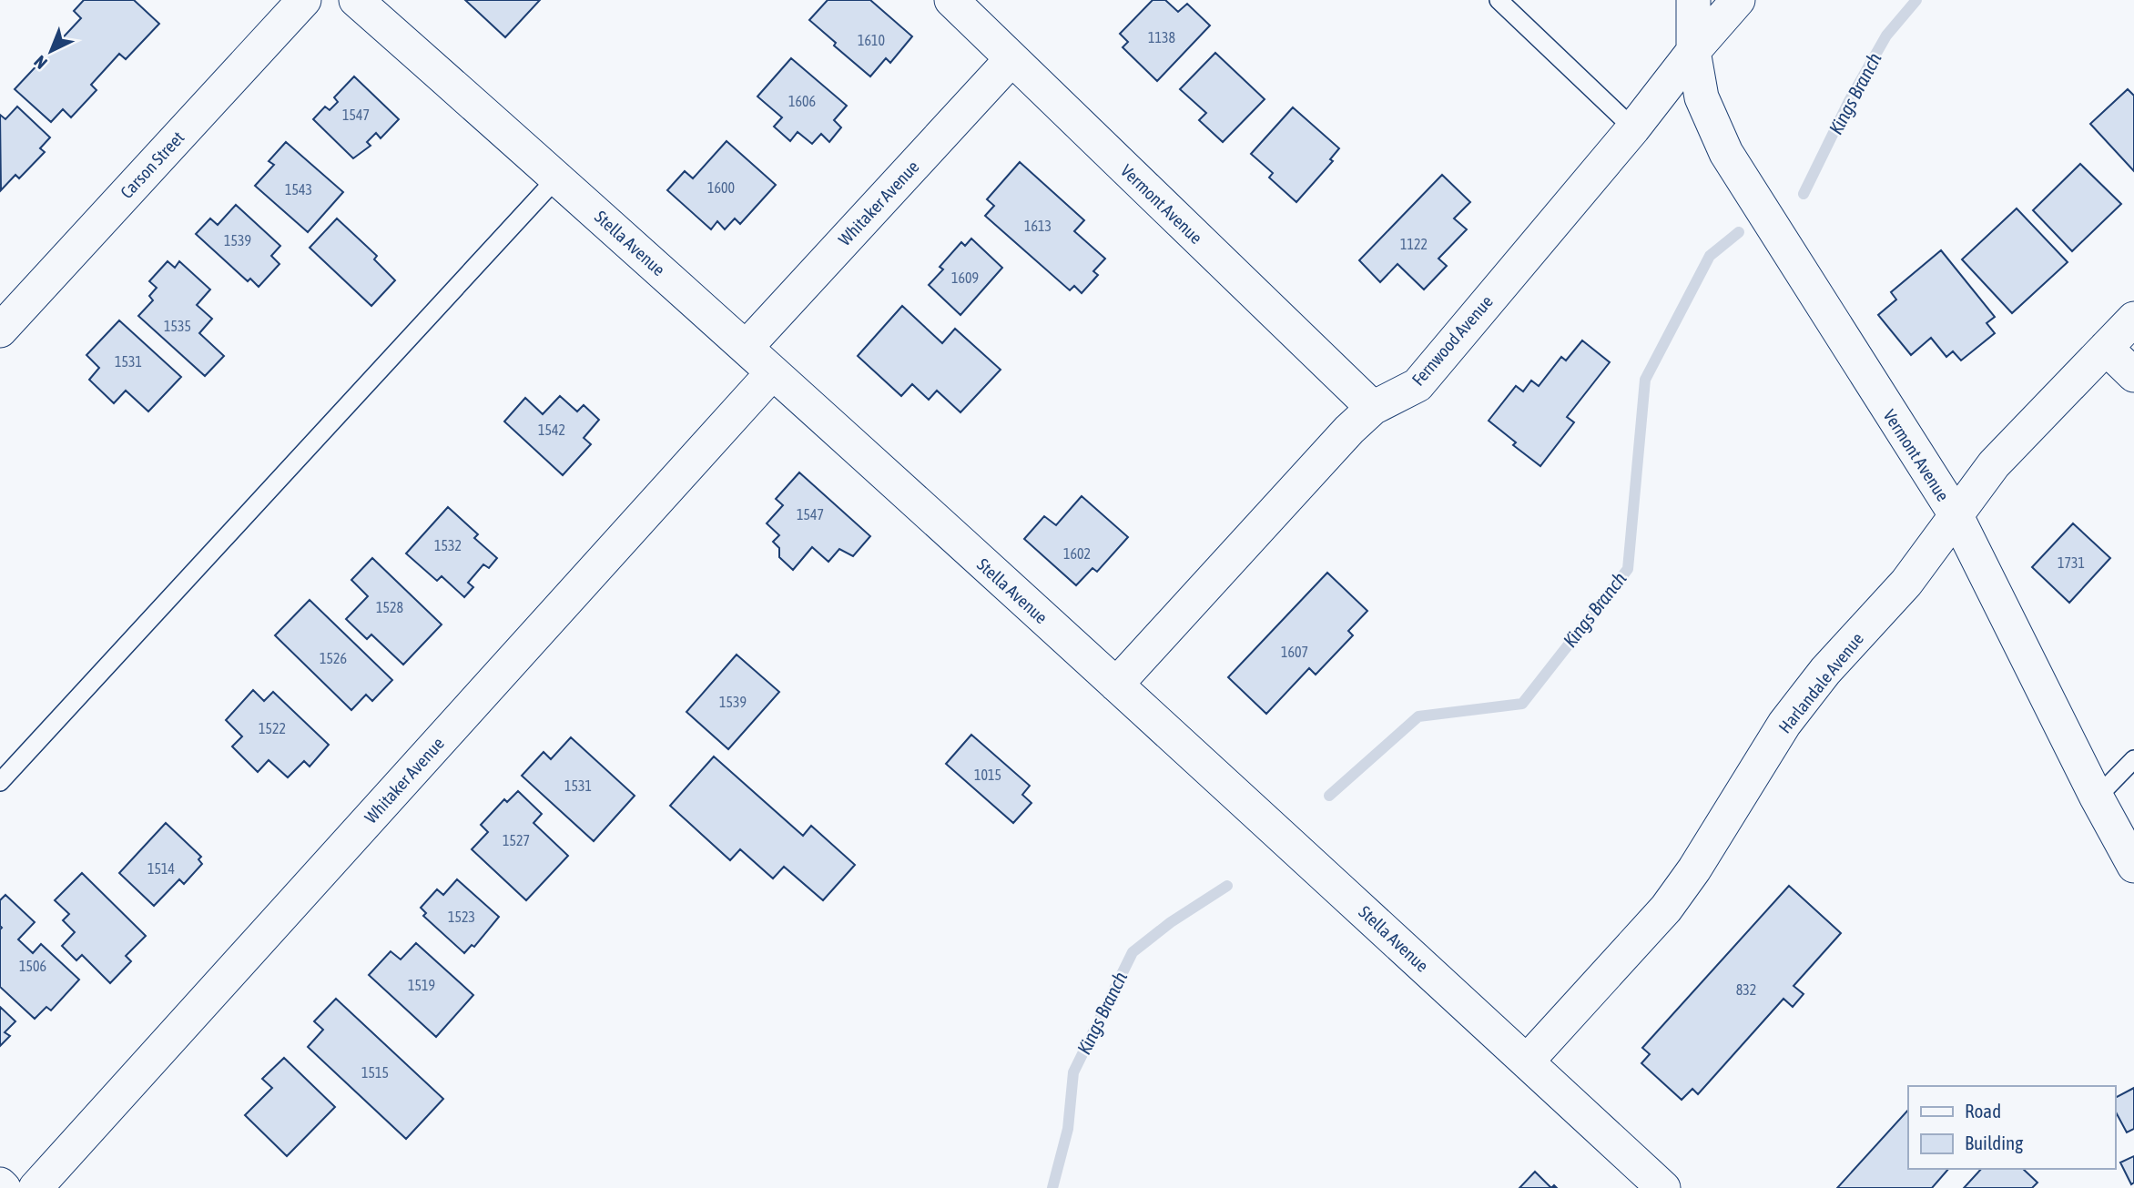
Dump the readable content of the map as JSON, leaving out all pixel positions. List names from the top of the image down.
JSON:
{
  "streets": {
    "street": [
      "Carson Street",
      "Whitaker Avenue",
      "Vermont Avenue",
      "Stella Avenue",
      "Fernwood Avenue",
      "Harlandale Avenue"
    ]
  },
  "crossings": [
    ["Whitaker Avenue", "Vermont Avenue"],
    ["Whitaker Avenue", "Stella Avenue"],
    ["Vermont Avenue", "Fernwood Avenue"],
    ["Vermont Avenue", "Harlandale Avenue"],
    ["Stella Avenue", "Fernwood Avenue"],
    ["Stella Avenue", "Harlandale Avenue"]
  ],
  "water": ["Kings Branch"],
  "house_numbers": [
    "1138",
    "1610",
    "1606",
    "1547",
    "1600",
    "1543",
    "1613",
    "1539",
    "1122",
    "1609",
    "1535",
    "1531",
    "1542",
    "1547",
    "1532",
    "1602",
    "1731",
    "1528",
    "1607",
    "1526",
    "1539",
    "1522",
    "1015",
    "1531",
    "1527",
    "1514",
    "1523",
    "1506",
    "1519",
    "832",
    "1515"
  ],
  "legend": ["Road", "Building"],
  "north": "bottom left"
}
